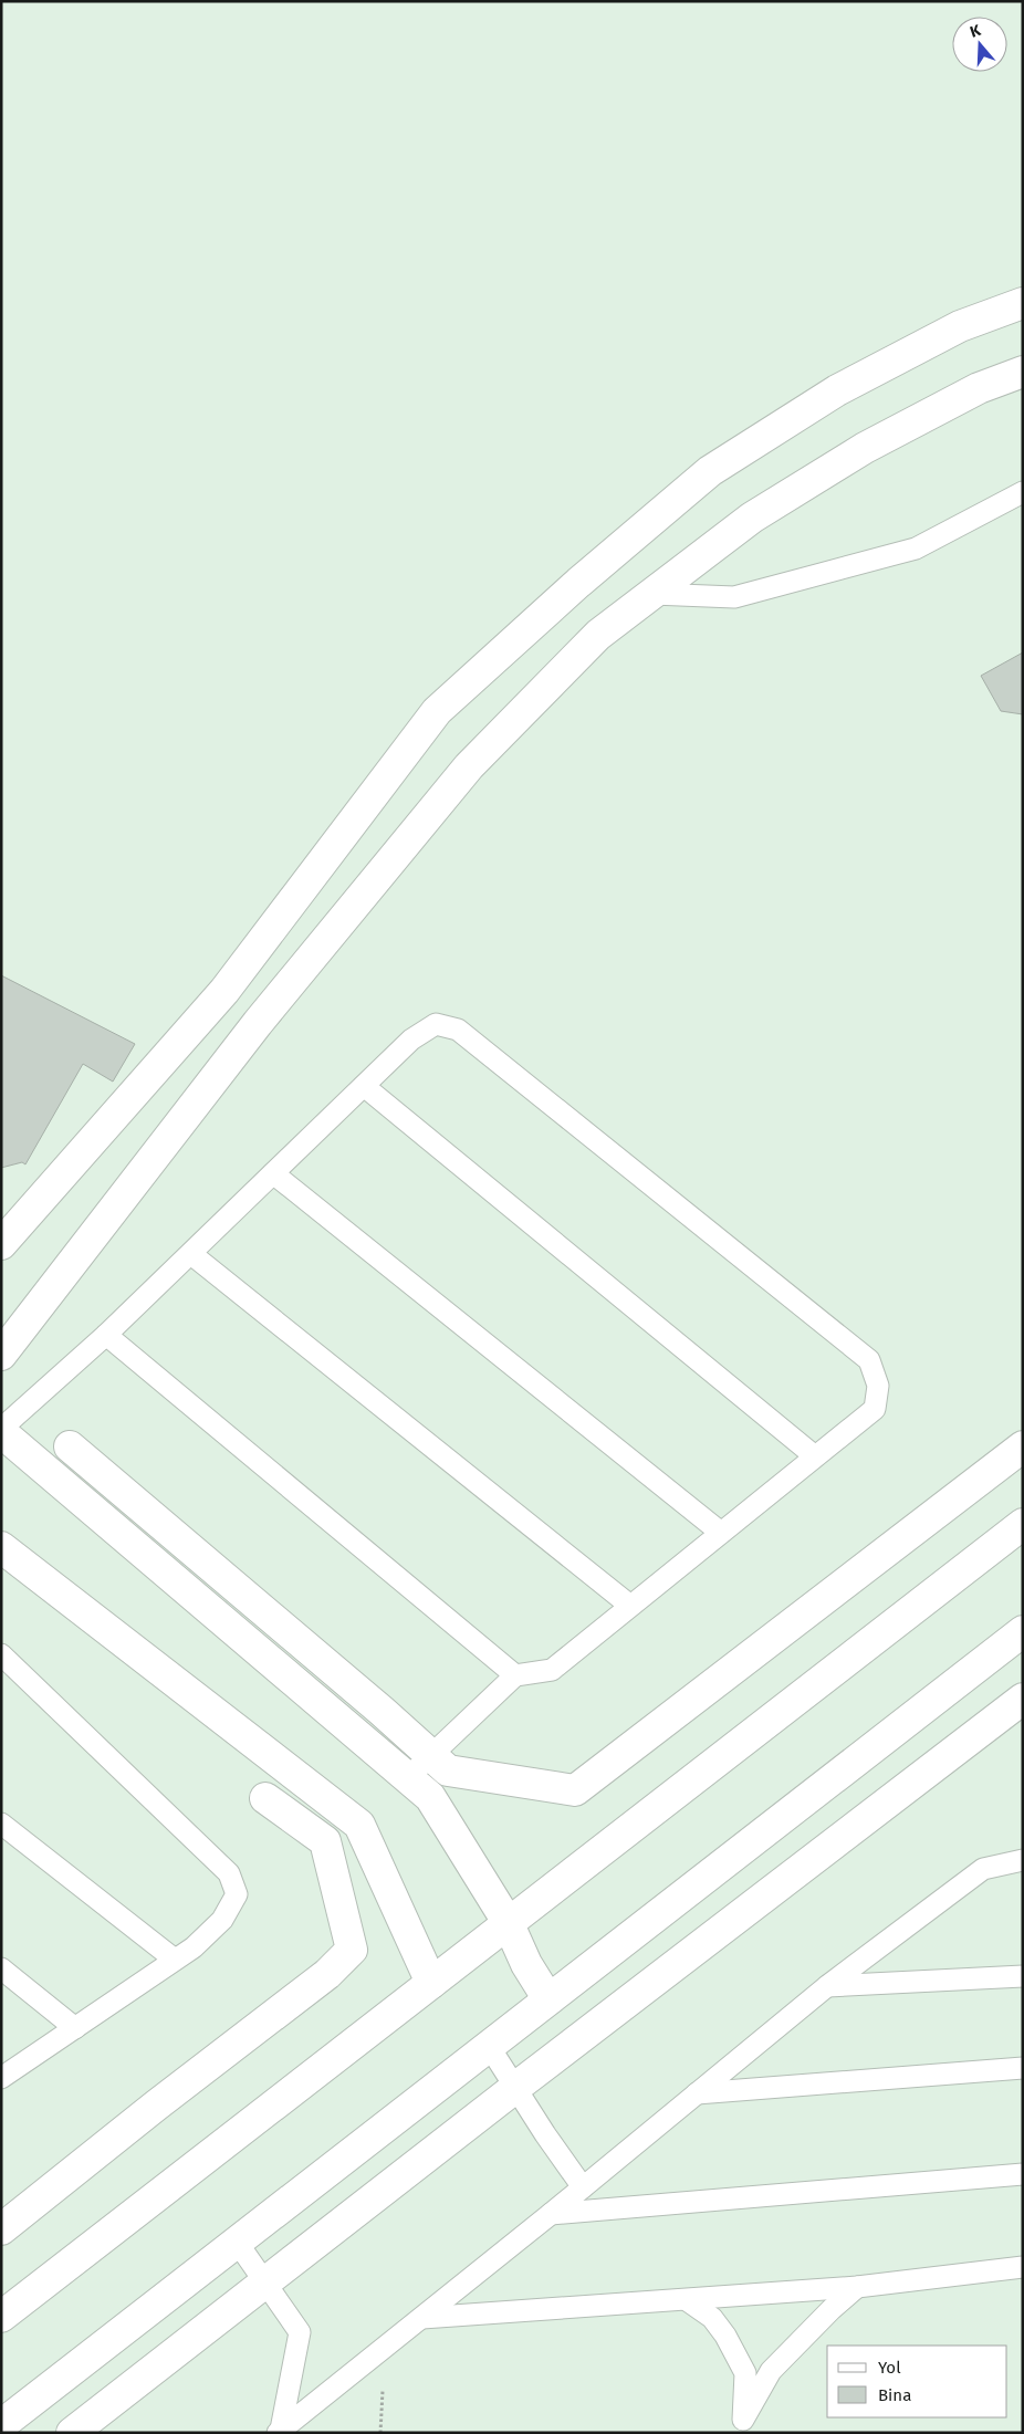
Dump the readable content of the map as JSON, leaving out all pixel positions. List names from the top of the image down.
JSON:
{
  "legend": ["Yol", "Bina"],
  "north": "top"
}
